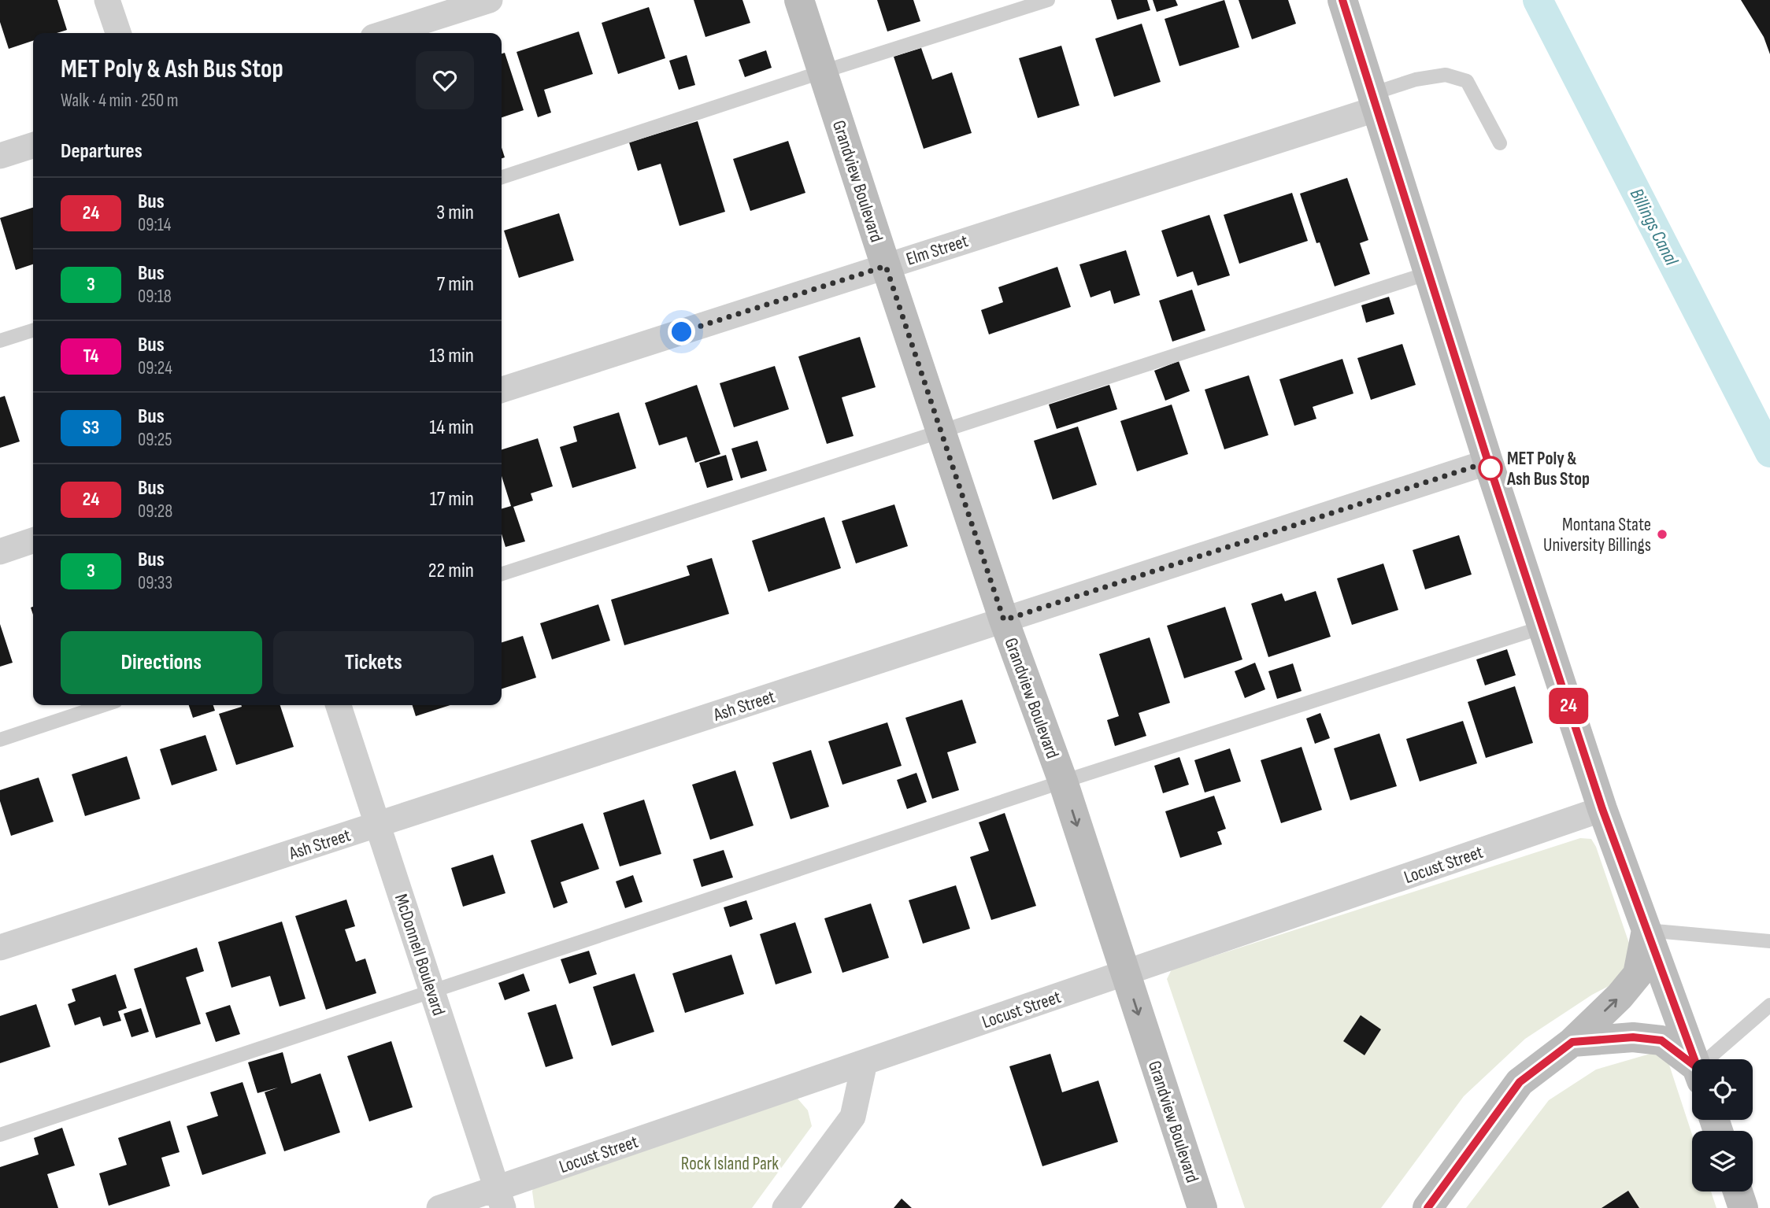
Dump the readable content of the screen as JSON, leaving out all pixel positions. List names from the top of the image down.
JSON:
{
  "streets": {
    "street": [
      "Grandview Boulevard",
      "Elm Street",
      "Ash Street",
      "Locust Street",
      "McDonnell Boulevard"
    ]
  },
  "crossings": [
    ["Grandview Boulevard", "Elm Street"],
    ["Grandview Boulevard", "Ash Street"],
    ["Grandview Boulevard", "Locust Street"],
    ["Ash Street", "McDonnell Boulevard"],
    ["Locust Street", "McDonnell Boulevard"]
  ],
  "one_way": ["Grandview Boulevard"],
  "water": ["Billings Canal"],
  "parks": ["Rock Island Park"],
  "places": ["MET Poly & Ash Bus Stop", "Montana State University Billings"],
  "lines": ["bus line 24"],
  "page": {
    "on_map": "24",
    "heading": [
      ["MET Poly & Ash Bus Stop", "Walk · 4 min · 250 m"],
      "Departures"
    ],
    "list": [
      {
        "mark": "24",
        "name": "Bus",
        "note": "09:14",
        "value": "3 min"
      },
      {
        "mark": "3",
        "name": "Bus",
        "note": "09:18",
        "value": "7 min"
      },
      {
        "mark": "T4",
        "name": "Bus",
        "note": "09:24",
        "value": "13 min"
      },
      {
        "mark": "S3",
        "name": "Bus",
        "note": "09:25",
        "value": "14 min"
      },
      {
        "mark": "24",
        "name": "Bus",
        "note": "09:28",
        "value": "17 min"
      },
      {
        "mark": "3",
        "name": "Bus",
        "note": "09:33",
        "value": "22 min"
      }
    ],
    "buttons": ["Directions", "Tickets"]
  }
}
